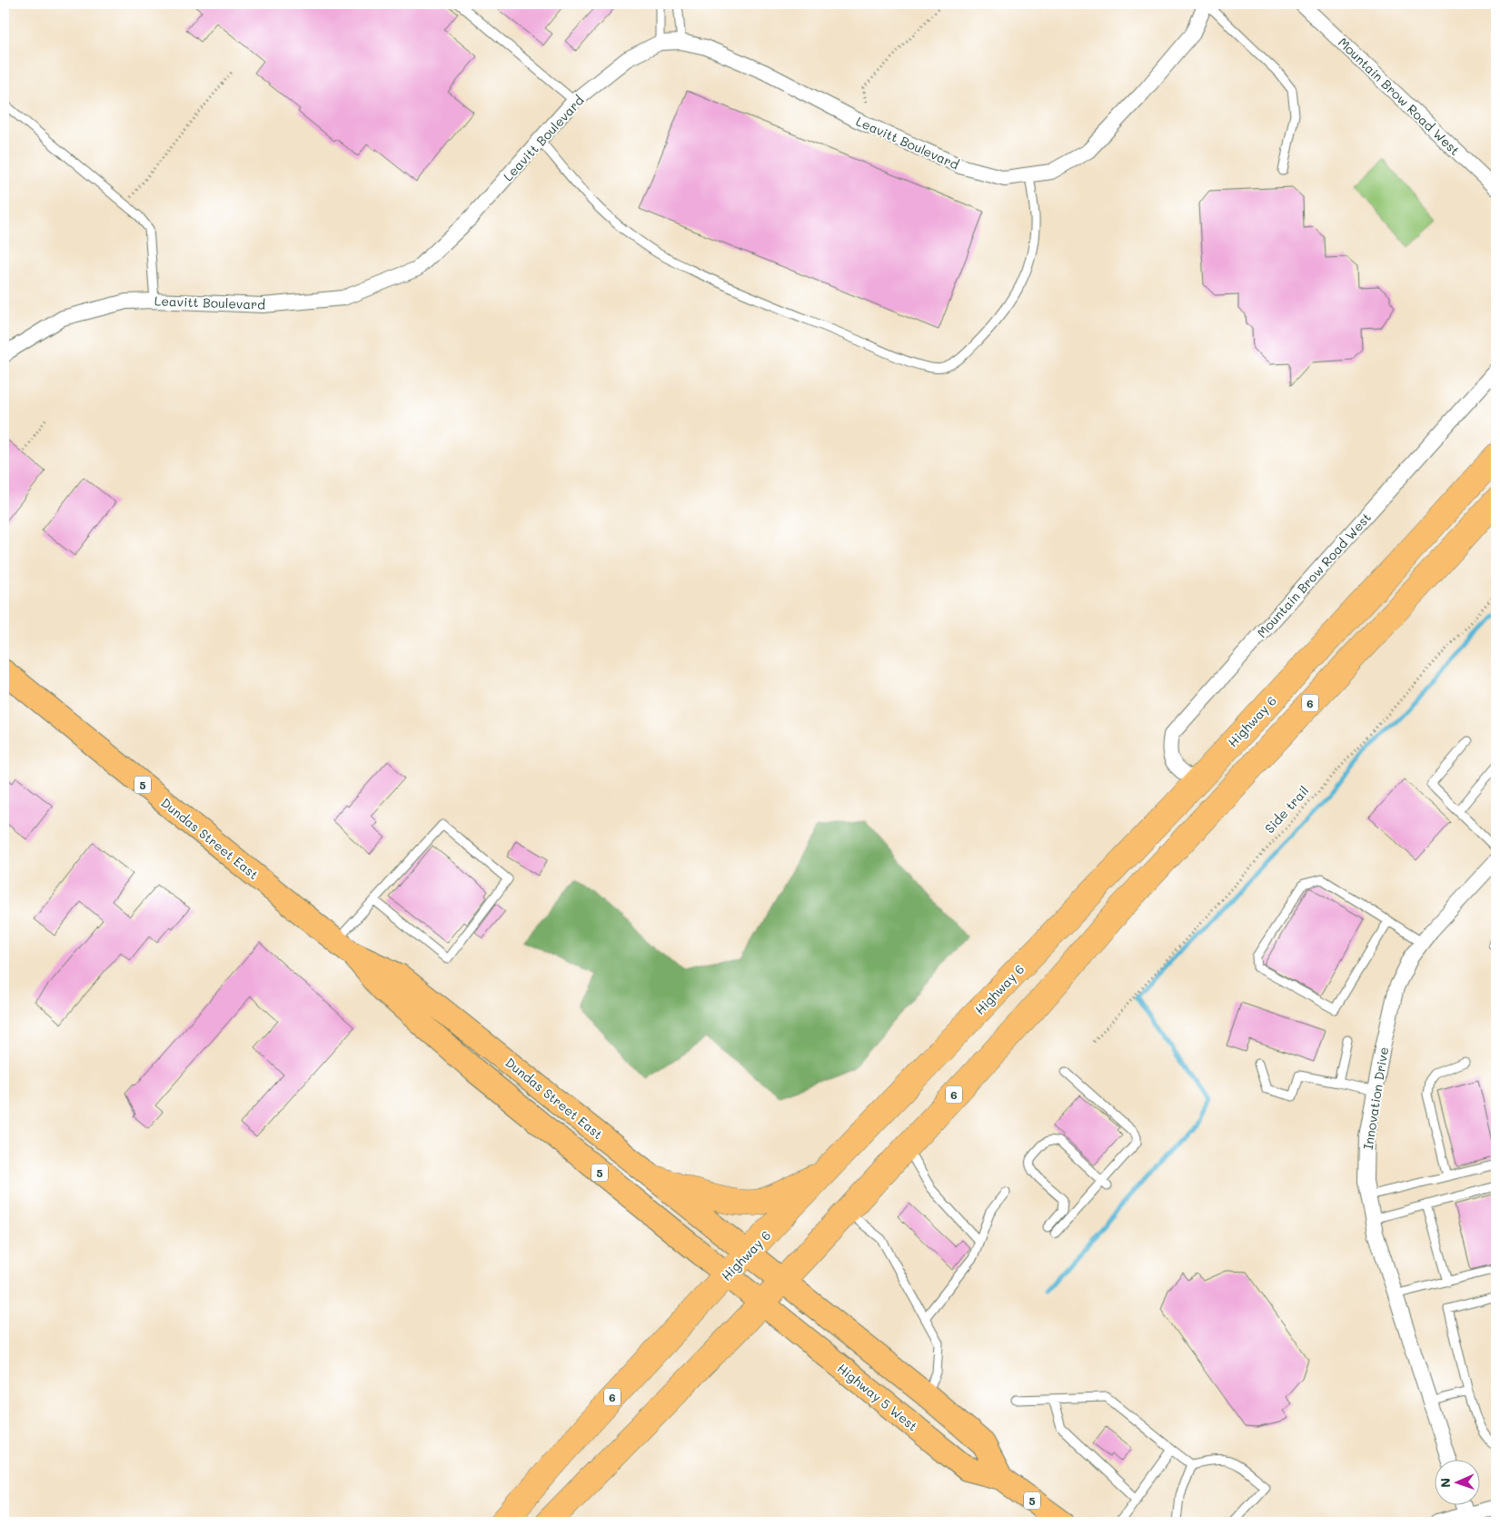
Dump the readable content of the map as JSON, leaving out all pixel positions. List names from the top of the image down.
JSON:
{
  "streets": {
    "highway": ["6", "Highway 6"],
    "main road": ["5", "Dundas Street East", "Highway 5 West"],
    "street": ["Mountain Brow Road West", "Leavitt Boulevard", "Innovation Drive"],
    "path": ["Side trail"]
  },
  "crossings": [
    ["Mountain Brow Road West", "Highway 6"],
    ["6", "5"],
    ["6", "Highway 5 West"],
    ["Highway 6", "5"],
    ["Highway 6", "Dundas Street East"],
    ["5", "Dundas Street East"],
    ["5", "Highway 5 West"]
  ],
  "north": "left"
}
